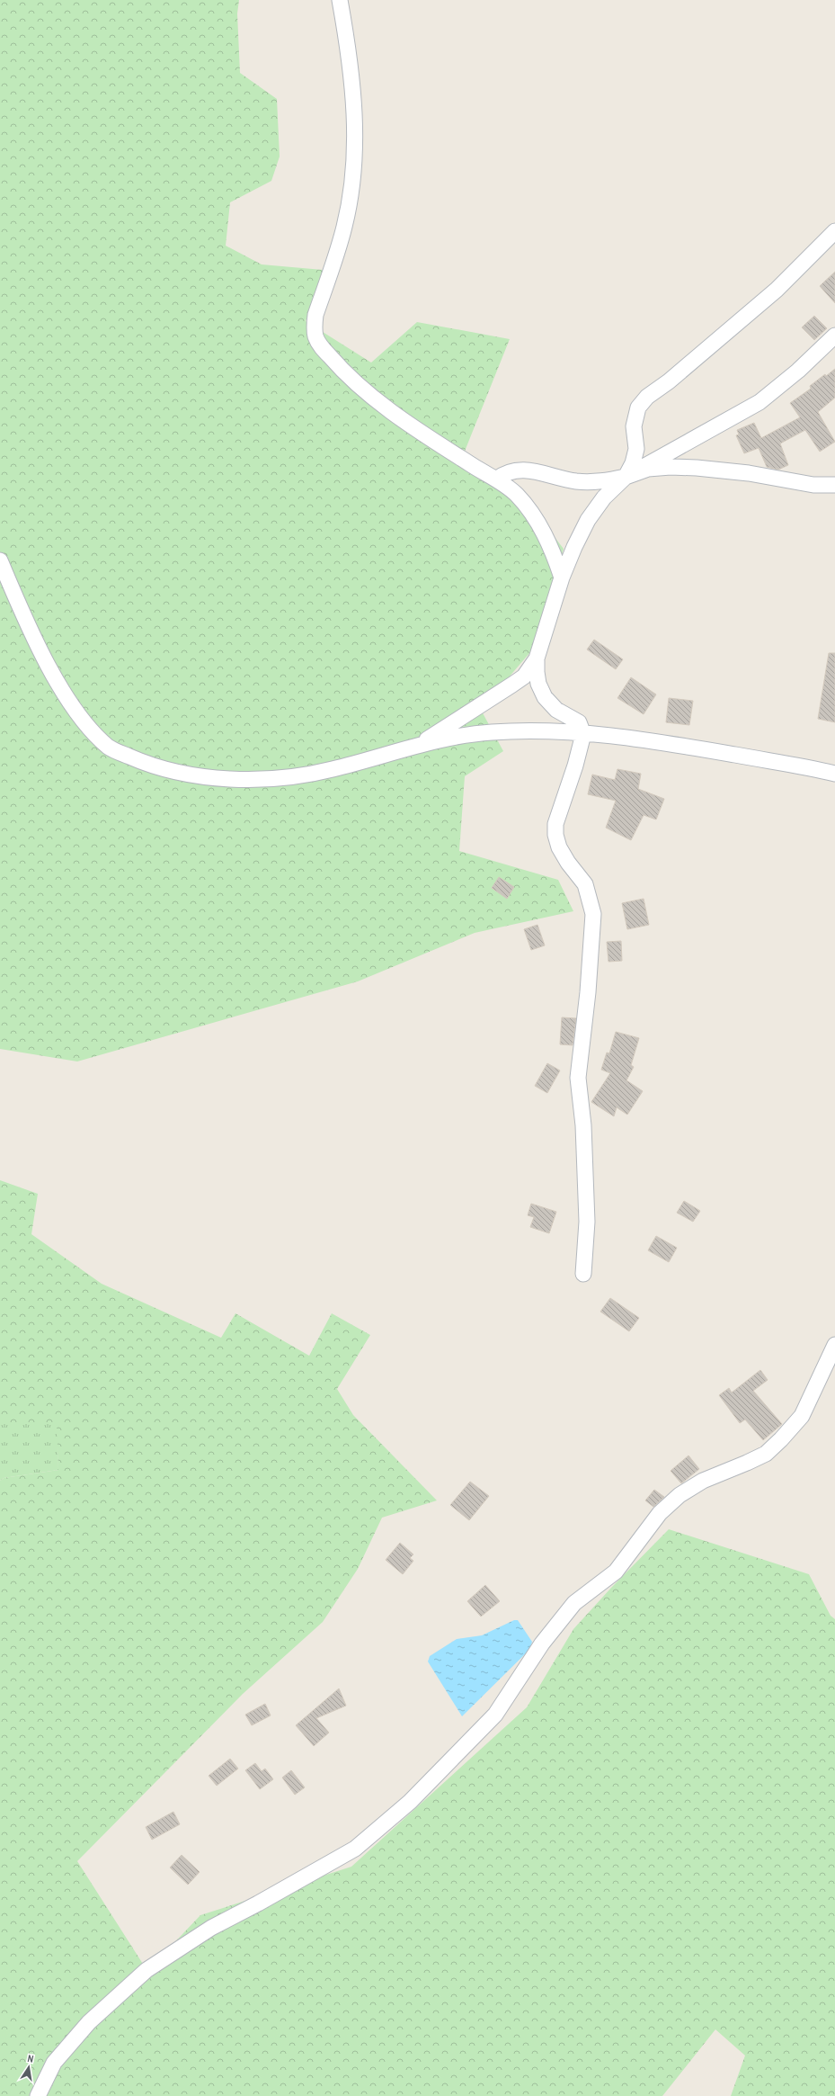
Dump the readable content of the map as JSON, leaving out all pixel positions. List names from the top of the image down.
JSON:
{
  "north": "top"
}
